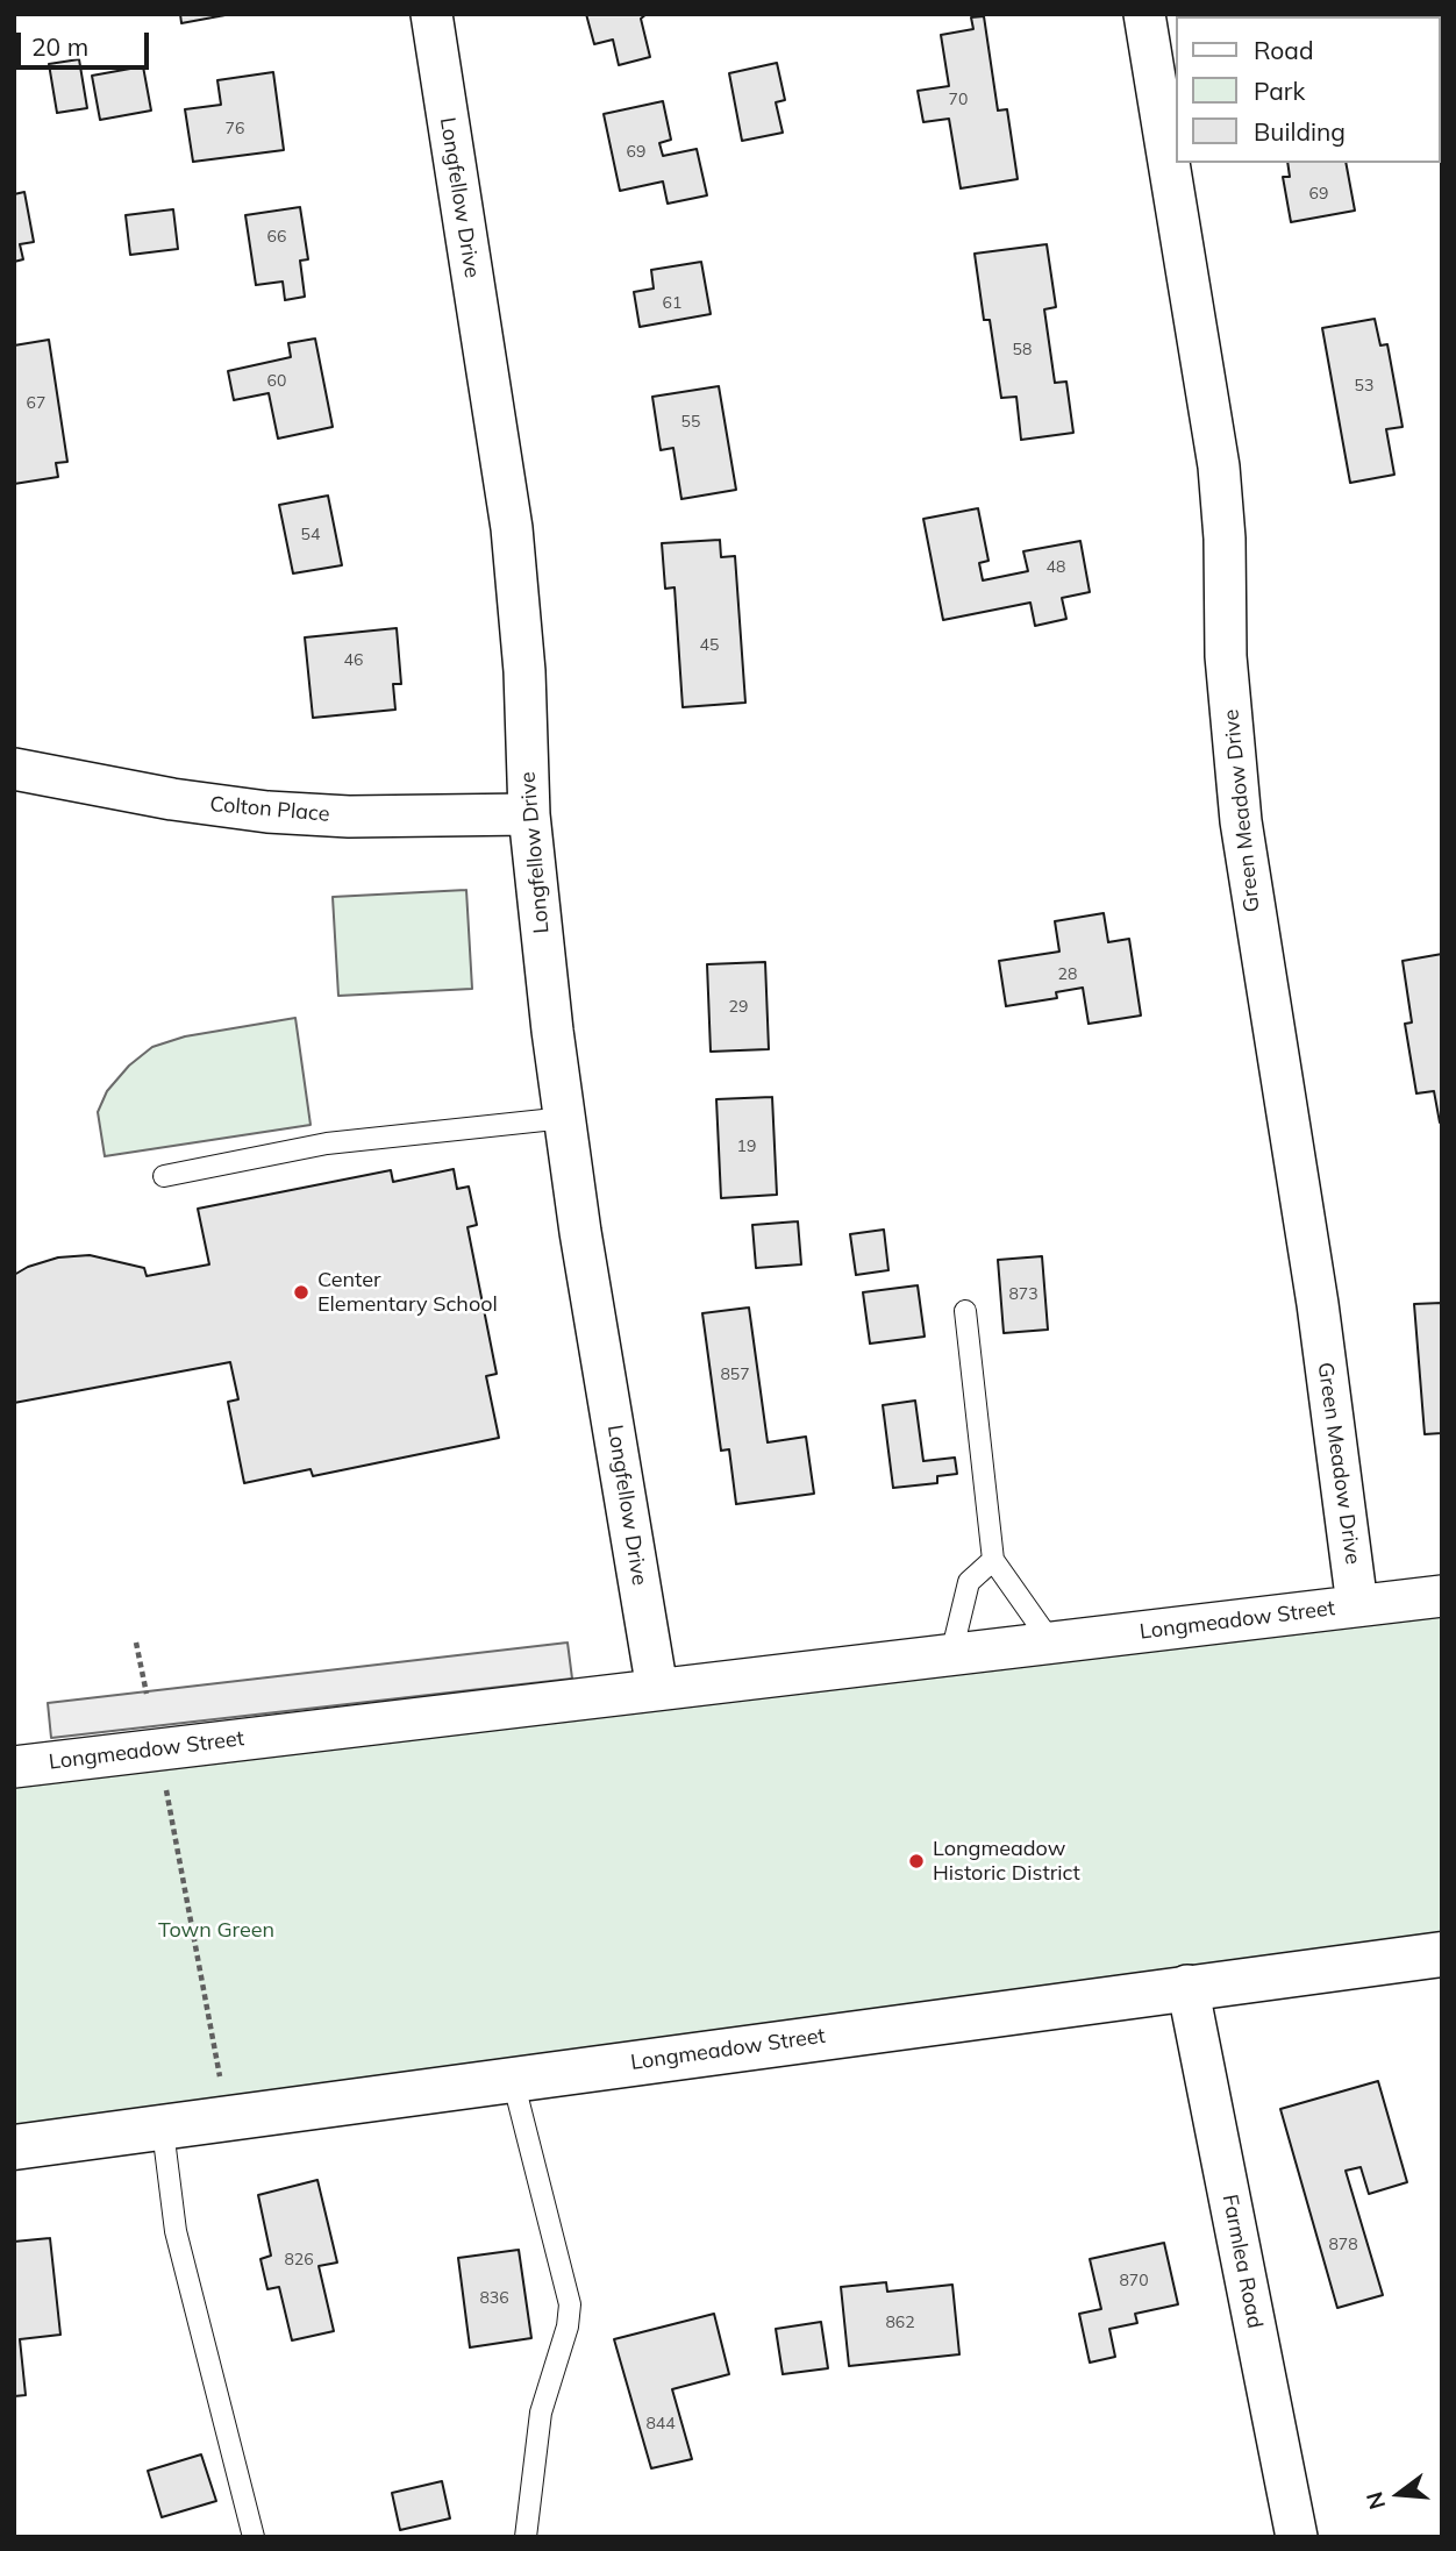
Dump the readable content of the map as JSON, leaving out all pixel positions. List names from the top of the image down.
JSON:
{
  "streets": {
    "main road": ["Longmeadow Street"],
    "street": [
      "Longfellow Drive",
      "Colton Place",
      "Green Meadow Drive",
      "Farmlea Road"
    ]
  },
  "crossings": [
    ["Longfellow Drive", "Colton Place"],
    ["Longfellow Drive", "Longmeadow Street"],
    ["Green Meadow Drive", "Longmeadow Street"],
    ["Longmeadow Street", "Farmlea Road"]
  ],
  "parks": ["Town Green"],
  "places": ["Center Elementary School", "Longmeadow Historic District"],
  "house_numbers": [
    "70",
    "76",
    "69",
    "69",
    "66",
    "61",
    "58",
    "60",
    "53",
    "67",
    "55",
    "54",
    "48",
    "45",
    "46",
    "28",
    "29",
    "19",
    "873",
    "857",
    "878",
    "826",
    "870",
    "836",
    "862",
    "844"
  ],
  "legend": ["Road", "Park", "Building"],
  "scale_bar": "20 m",
  "north": "left"
}
